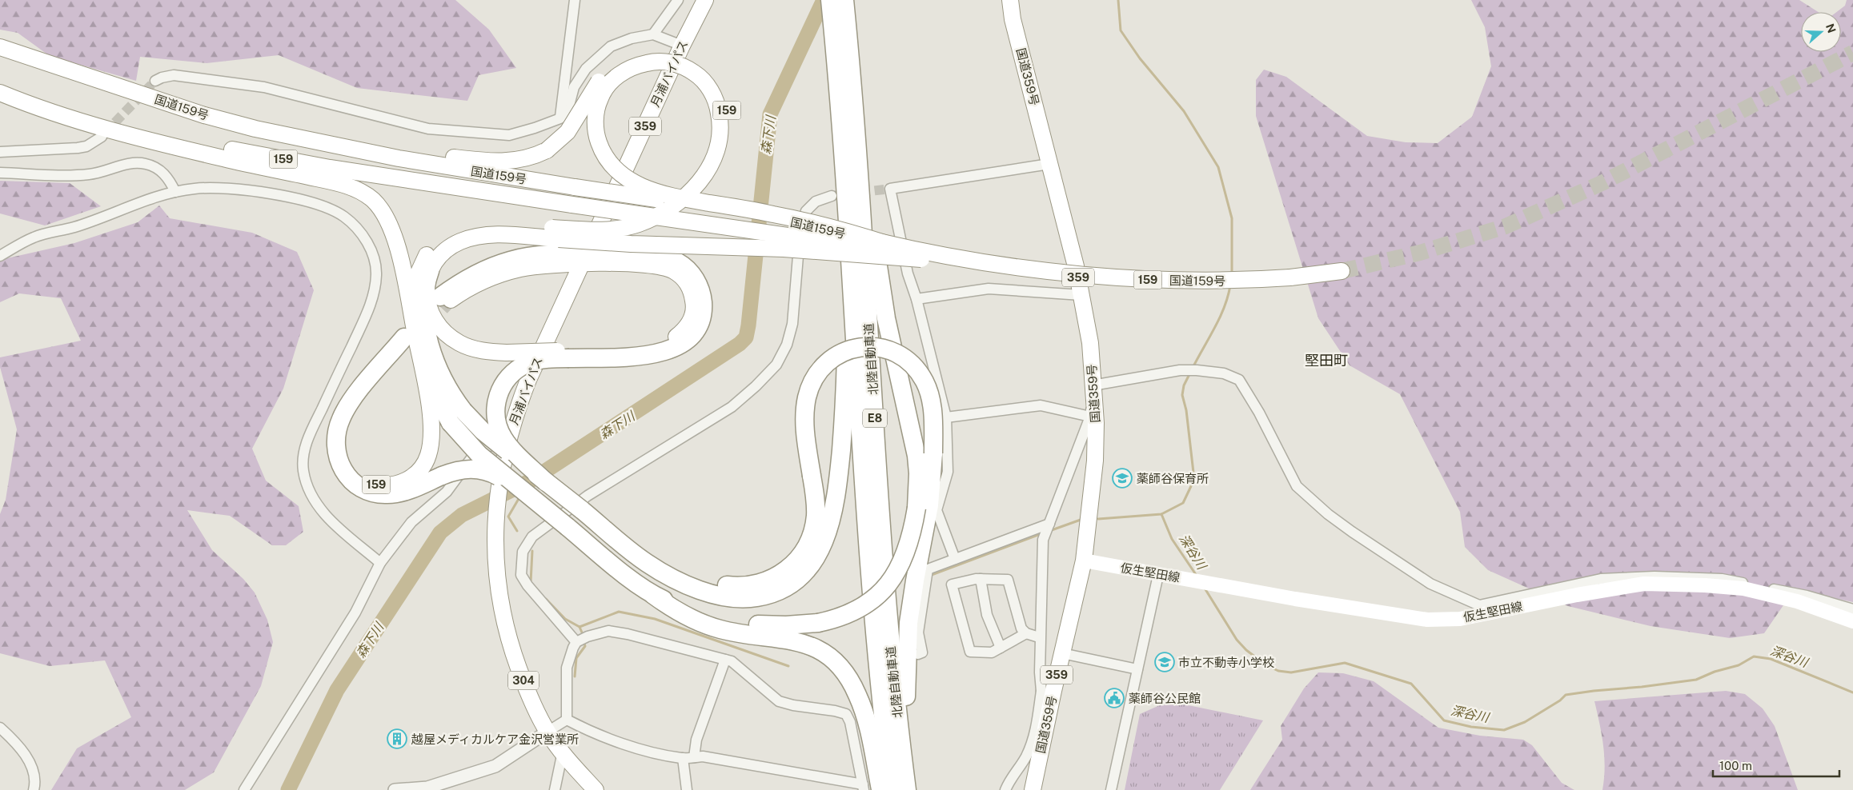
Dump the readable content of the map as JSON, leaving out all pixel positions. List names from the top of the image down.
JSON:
{
  "streets": {
    "highway": [
      "月浦バイパス",
      "国道359号",
      "国道159号",
      "159",
      "359",
      "北陸自動車道",
      "E8",
      "304"
    ],
    "main road": ["仮生堅田線"]
  },
  "crossings": [
    ["国道359号", "仮生堅田線"],
    ["国道159号", "159"]
  ],
  "districts": ["堅田町"],
  "water": ["森下川", "深谷川"],
  "places": {
    "school or university": ["薬師谷保育所", "市立不動寺小学校"],
    "public building": ["薬師谷公民館"],
    "building": ["越屋メディカルケア金沢営業所"]
  },
  "scale_bar": "100 m",
  "north": "right"
}
